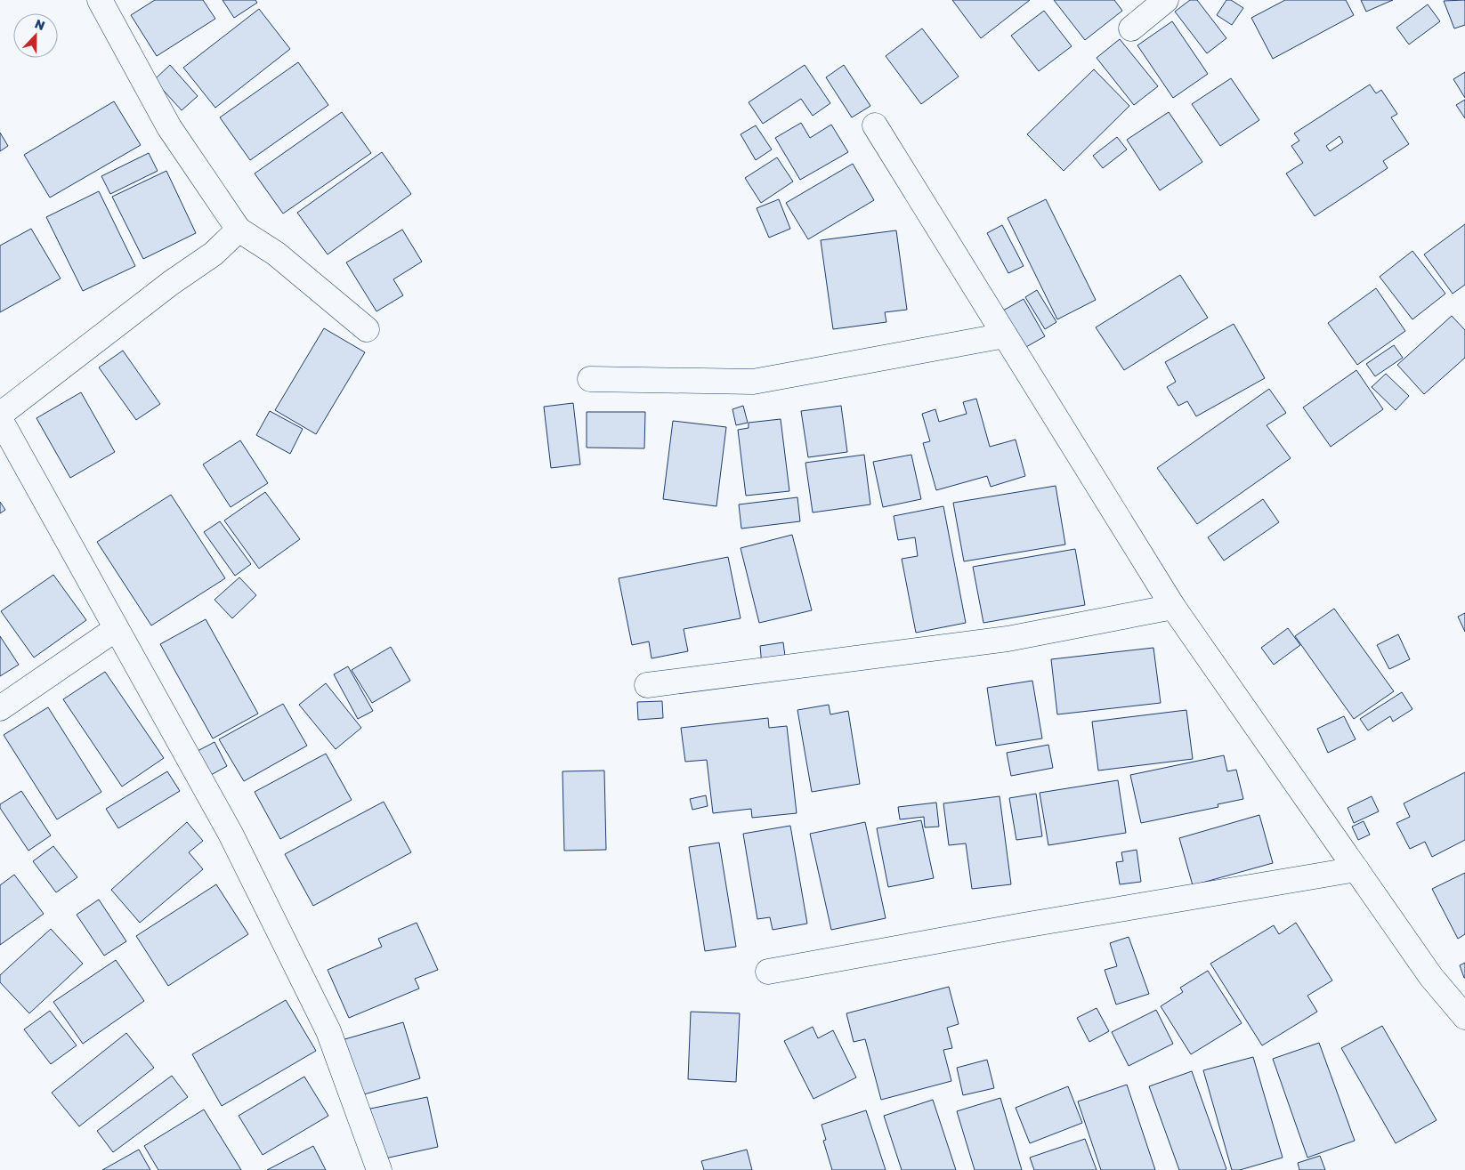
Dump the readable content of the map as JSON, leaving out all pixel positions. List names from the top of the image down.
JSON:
{
  "north": "top"
}
